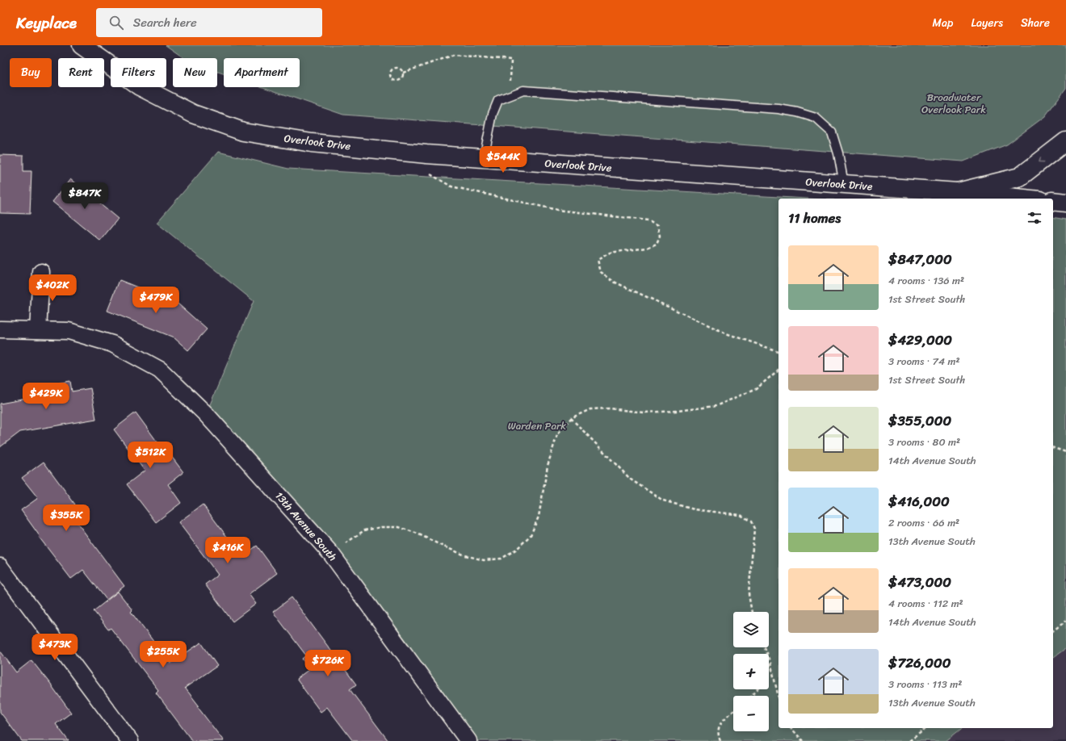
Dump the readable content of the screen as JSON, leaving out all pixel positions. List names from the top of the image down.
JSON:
{
  "streets": {
    "main road": ["Overlook Drive"],
    "street": ["13th Avenue South"]
  },
  "parks": ["Broadwater Overlook Park", "Warden Park"],
  "page": {
    "header": "Keyplace",
    "search": "Search here",
    "nav": ["Map", "Layers", "Share"],
    "chip": [
      "Buy",
      "Rent",
      "Filters",
      "New",
      "Apartment"
    ],
    "price": [
      "$544K",
      "$847K",
      "$402K",
      "$479K",
      "$429K",
      "$512K",
      "$355K",
      "$416K",
      "$473K",
      "$255K",
      "$726K"
    ],
    "heading": "11 homes",
    "list": [
      {
        "name": "$847,000",
        "note": "4 rooms · 136 m² · 1st Street South"
      },
      {
        "name": "$429,000",
        "note": "3 rooms · 74 m² · 1st Street South"
      },
      {
        "name": "$355,000",
        "note": "3 rooms · 80 m² · 14th Avenue South"
      },
      {
        "name": "$416,000",
        "note": "2 rooms · 66 m² · 13th Avenue South"
      },
      {
        "name": "$473,000",
        "note": "4 rooms · 112 m² · 14th Avenue South"
      },
      {
        "name": "$726,000",
        "note": "3 rooms · 113 m² · 13th Avenue South"
      }
    ],
    "map_buttons": ["+", "−"]
  }
}
